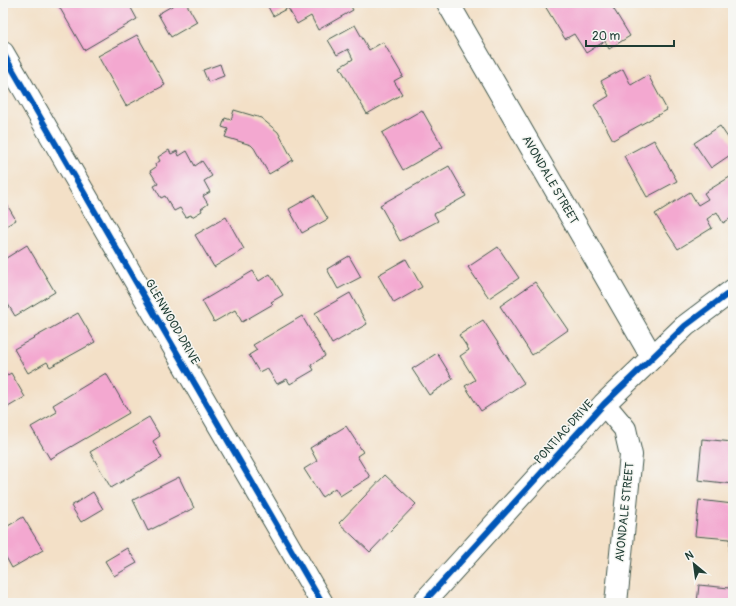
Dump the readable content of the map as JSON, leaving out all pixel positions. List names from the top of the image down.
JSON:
{
  "streets": {
    "street": ["AVONDALE STREET", "GLENWOOD DRIVE", "PONTIAC DRIVE"]
  },
  "crossings": [
    ["AVONDALE STREET", "PONTIAC DRIVE"]
  ],
  "scale_bar": "20 m",
  "north": "top left"
}
